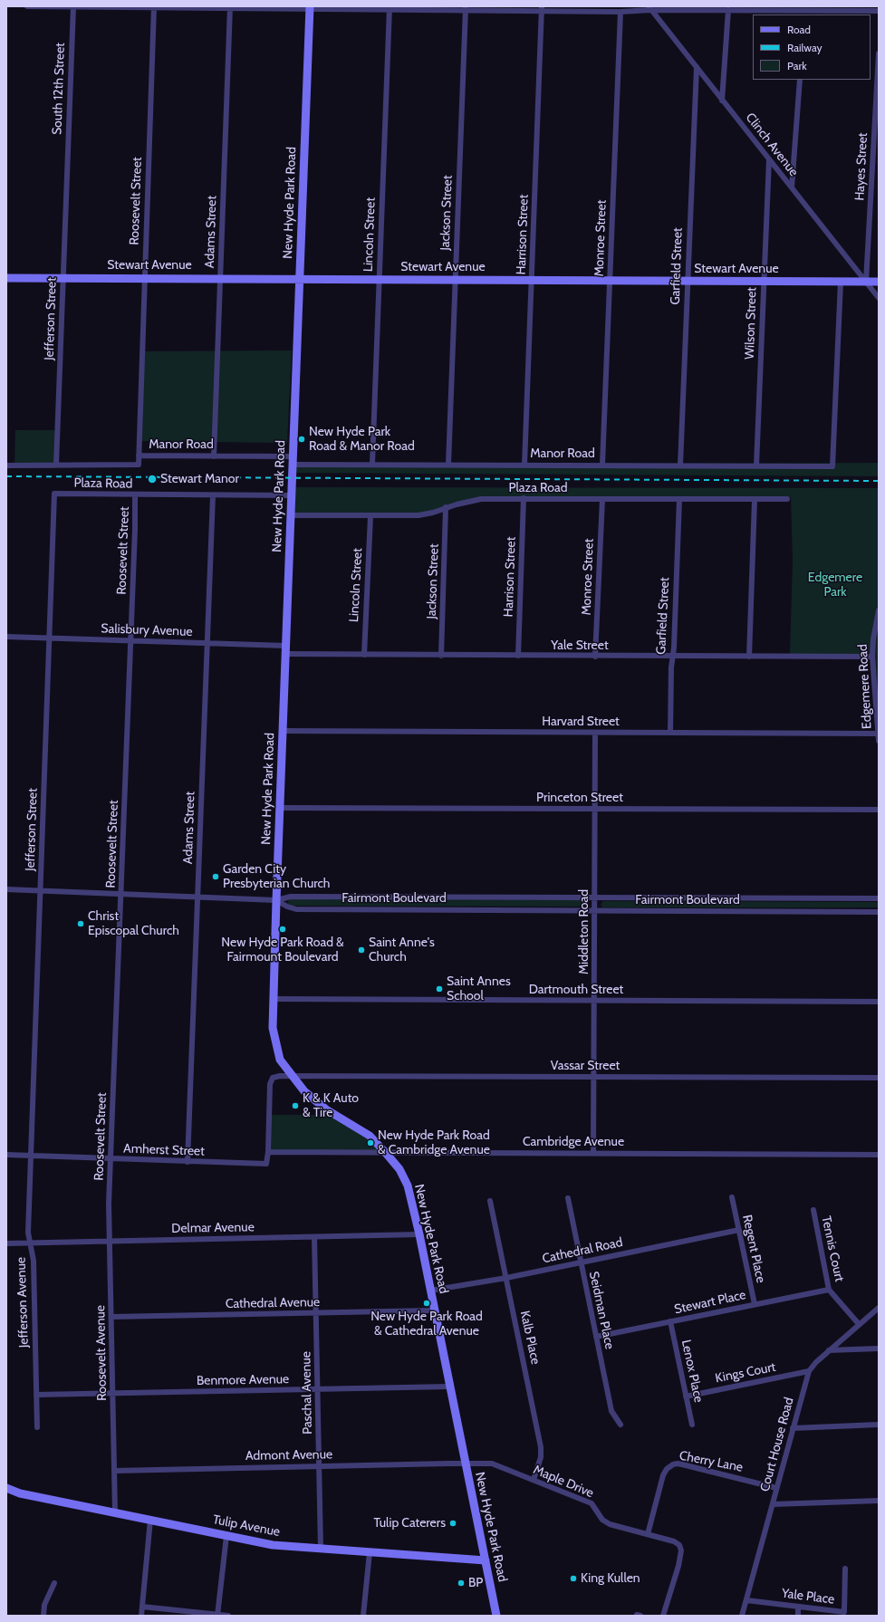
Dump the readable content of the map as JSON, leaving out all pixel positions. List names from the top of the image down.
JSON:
{
  "streets": {
    "main road": ["New Hyde Park Road", "Stewart Avenue", "Tulip Avenue"],
    "street": [
      "South 12th Street",
      "Clinch Avenue",
      "Hayes Street",
      "Roosevelt Street",
      "Jackson Street",
      "Adams Street",
      "Lincoln Street",
      "Harrison Street",
      "Monroe Street",
      "Garfield Street",
      "Jefferson Street",
      "Wilson Street",
      "Manor Road",
      "Plaza Road",
      "Salisbury Avenue",
      "Yale Street",
      "Edgemere Road",
      "Harvard Street",
      "Princeton Street",
      "Fairmont Boulevard",
      "Middleton Road",
      "Dartmouth Street",
      "Vassar Street",
      "Cambridge Avenue",
      "Amherst Street",
      "Delmar Avenue",
      "Regent Place",
      "Tennis Court",
      "Cathedral Road",
      "Jefferson Avenue",
      "Stewart Place",
      "Cathedral Avenue",
      "Seidman Place",
      "Kalb Place",
      "Roosevelt Avenue",
      "Lenox Place",
      "Kings Court",
      "Benmore Avenue",
      "Paschal Avenue",
      "Court House Road",
      "Admont Avenue",
      "Cherry Lane",
      "Maple Drive",
      "Yale Place"
    ]
  },
  "crossings": [
    ["South 12th Street", "Jefferson Street"],
    ["Clinch Avenue", "Hayes Street"],
    ["Clinch Avenue", "Stewart Avenue"],
    ["Clinch Avenue", "Garfield Street"],
    ["Clinch Avenue", "Wilson Street"],
    ["Hayes Street", "Stewart Avenue"],
    ["Roosevelt Street", "Stewart Avenue"],
    ["Roosevelt Street", "Manor Road"],
    ["Roosevelt Street", "Plaza Road"],
    ["Roosevelt Street", "Salisbury Avenue"],
    ["Roosevelt Street", "Amherst Street"],
    ["Roosevelt Street", "Roosevelt Avenue"],
    ["New Hyde Park Road", "Stewart Avenue"],
    ["New Hyde Park Road", "Manor Road"],
    ["New Hyde Park Road", "Plaza Road"],
    ["New Hyde Park Road", "Salisbury Avenue"],
    ["New Hyde Park Road", "Yale Street"],
    ["New Hyde Park Road", "Harvard Street"],
    ["New Hyde Park Road", "Princeton Street"],
    ["New Hyde Park Road", "Fairmont Boulevard"],
    ["New Hyde Park Road", "Dartmouth Street"],
    ["New Hyde Park Road", "Vassar Street"],
    ["New Hyde Park Road", "Cambridge Avenue"],
    ["New Hyde Park Road", "Delmar Avenue"],
    ["New Hyde Park Road", "Cathedral Road"],
    ["New Hyde Park Road", "Cathedral Avenue"],
    ["New Hyde Park Road", "Benmore Avenue"],
    ["New Hyde Park Road", "Admont Avenue"],
    ["New Hyde Park Road", "Maple Drive"],
    ["New Hyde Park Road", "Tulip Avenue"],
    ["Jackson Street", "Stewart Avenue"],
    ["Jackson Street", "Manor Road"],
    ["Jackson Street", "Plaza Road"],
    ["Jackson Street", "Yale Street"],
    ["Adams Street", "Stewart Avenue"],
    ["Adams Street", "Manor Road"],
    ["Adams Street", "Plaza Road"],
    ["Adams Street", "Salisbury Avenue"],
    ["Adams Street", "Amherst Street"],
    ["Lincoln Street", "Stewart Avenue"],
    ["Lincoln Street", "Manor Road"],
    ["Lincoln Street", "Plaza Road"],
    ["Lincoln Street", "Yale Street"],
    ["Harrison Street", "Stewart Avenue"],
    ["Harrison Street", "Manor Road"],
    ["Harrison Street", "Plaza Road"],
    ["Harrison Street", "Yale Street"],
    ["Monroe Street", "Stewart Avenue"],
    ["Monroe Street", "Manor Road"],
    ["Monroe Street", "Plaza Road"],
    ["Monroe Street", "Yale Street"],
    ["Stewart Avenue", "Garfield Street"],
    ["Stewart Avenue", "Jefferson Street"],
    ["Stewart Avenue", "Wilson Street"],
    ["Stewart Avenue", "Manor Road"],
    ["Garfield Street", "Manor Road"],
    ["Garfield Street", "Plaza Road"],
    ["Garfield Street", "Yale Street"],
    ["Garfield Street", "Harvard Street"],
    ["Jefferson Street", "Manor Road"],
    ["Jefferson Street", "Plaza Road"],
    ["Jefferson Street", "Salisbury Avenue"],
    ["Jefferson Street", "Amherst Street"],
    ["Jefferson Street", "Jefferson Avenue"],
    ["Wilson Street", "Manor Road"],
    ["Salisbury Avenue", "Yale Street"],
    ["Yale Street", "Edgemere Road"],
    ["Edgemere Road", "Harvard Street"],
    ["Harvard Street", "Middleton Road"],
    ["Princeton Street", "Middleton Road"],
    ["Fairmont Boulevard", "Middleton Road"],
    ["Middleton Road", "Dartmouth Street"],
    ["Middleton Road", "Vassar Street"],
    ["Middleton Road", "Cambridge Avenue"],
    ["Vassar Street", "Cambridge Avenue"],
    ["Vassar Street", "Amherst Street"],
    ["Cambridge Avenue", "Amherst Street"],
    ["Amherst Street", "Jefferson Avenue"],
    ["Delmar Avenue", "Jefferson Avenue"],
    ["Delmar Avenue", "Roosevelt Avenue"],
    ["Delmar Avenue", "Paschal Avenue"],
    ["Regent Place", "Cathedral Road"],
    ["Regent Place", "Stewart Place"],
    ["Tennis Court", "Stewart Place"],
    ["Tennis Court", "Court House Road"],
    ["Cathedral Road", "Seidman Place"],
    ["Cathedral Road", "Kalb Place"],
    ["Jefferson Avenue", "Benmore Avenue"],
    ["Stewart Place", "Seidman Place"],
    ["Stewart Place", "Lenox Place"],
    ["Cathedral Avenue", "Roosevelt Avenue"],
    ["Cathedral Avenue", "Paschal Avenue"],
    ["Kalb Place", "Maple Drive"],
    ["Roosevelt Avenue", "Benmore Avenue"],
    ["Roosevelt Avenue", "Admont Avenue"],
    ["Roosevelt Avenue", "Tulip Avenue"],
    ["Lenox Place", "Kings Court"],
    ["Kings Court", "Court House Road"],
    ["Benmore Avenue", "Paschal Avenue"],
    ["Paschal Avenue", "Admont Avenue"],
    ["Paschal Avenue", "Tulip Avenue"],
    ["Court House Road", "Cherry Lane"],
    ["Court House Road", "Yale Place"],
    ["Admont Avenue", "Maple Drive"],
    ["Cherry Lane", "Maple Drive"]
  ],
  "parks": ["Edgemere Park"],
  "places": [
    "New Hyde Park Road & Manor Road",
    "Stewart Manor",
    "Garden City Presbyterian Church",
    "Christ Episcopal Church",
    "New Hyde Park Road & Fairmount Boulevard",
    "Saint Anne's Church",
    "Saint Annes School",
    "K & K Auto & Tire",
    "New Hyde Park Road & Cambridge Avenue",
    "New Hyde Park Road & Cathedral Avenue",
    "Tulip Caterers",
    "King Kullen",
    "BP"
  ],
  "legend": ["Road", "Railway", "Park"]
}
